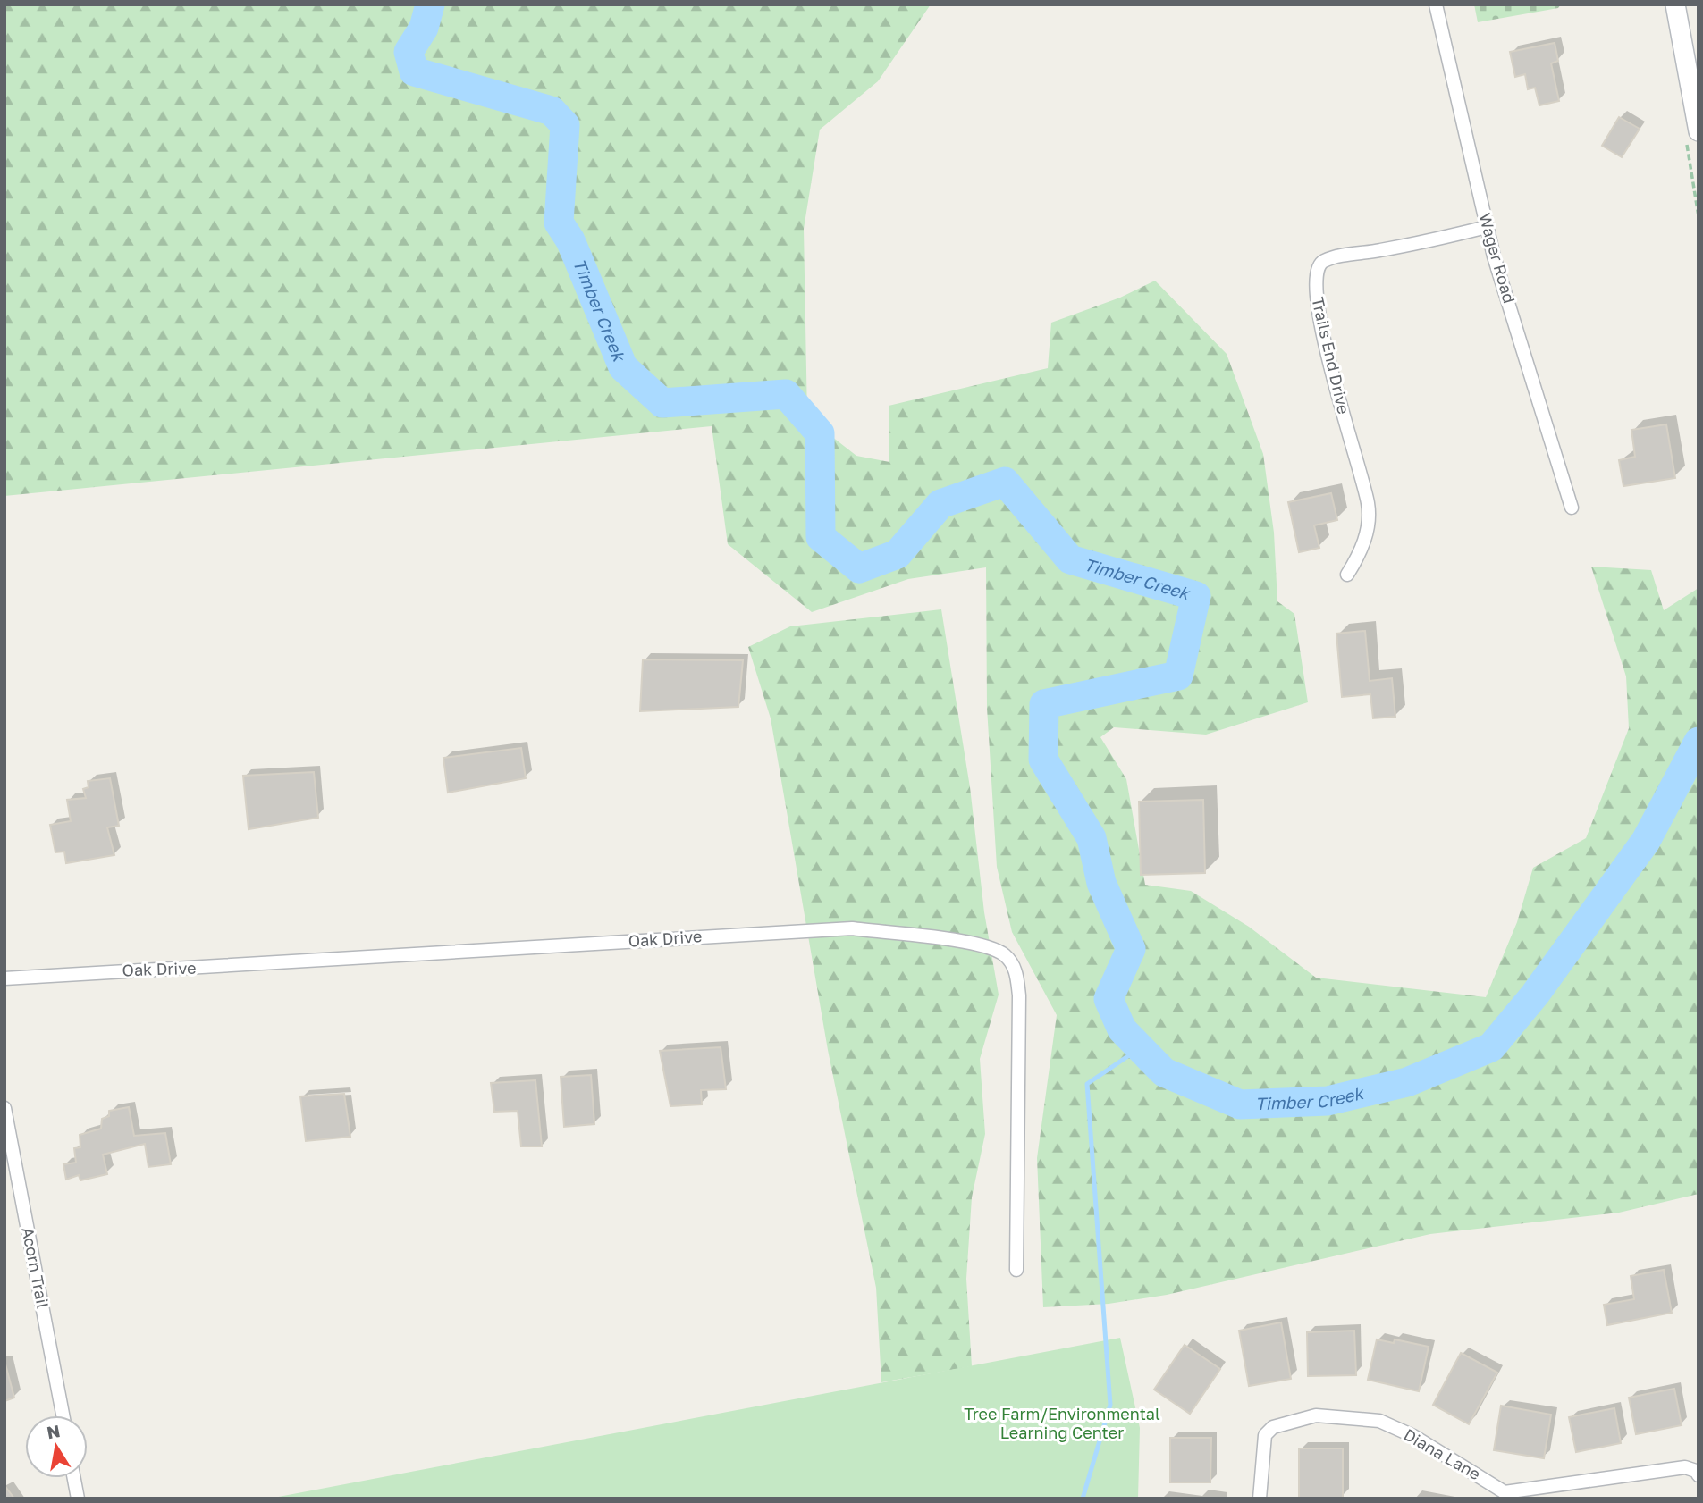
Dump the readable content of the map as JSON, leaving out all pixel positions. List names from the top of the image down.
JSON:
{
  "streets": {
    "street": [
      "Wager Road",
      "Trails End Drive",
      "Oak Drive",
      "Acorn Trail",
      "Diana Lane"
    ]
  },
  "crossings": [
    ["Wager Road", "Trails End Drive"]
  ],
  "water": ["Timber Creek"],
  "parks": ["Tree Farm/Environmental Learning Center"],
  "north": "top"
}
